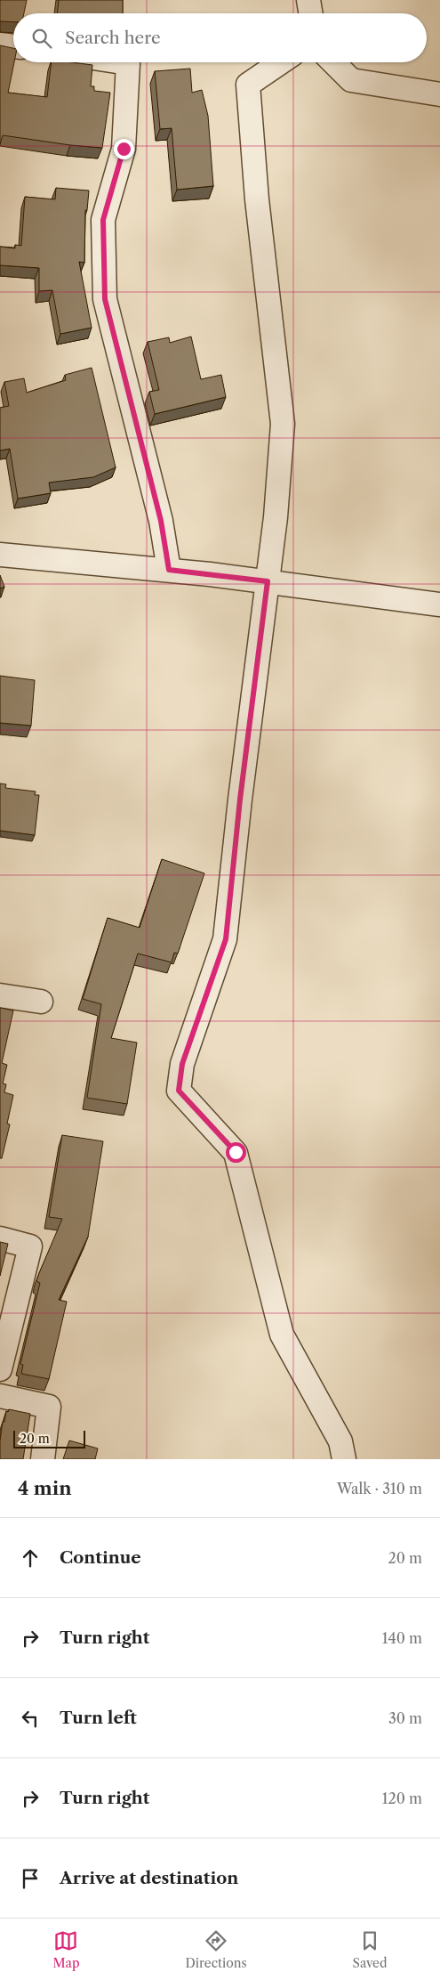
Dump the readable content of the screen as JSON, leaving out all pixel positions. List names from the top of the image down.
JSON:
{
  "scale_bar": "20 m",
  "page": {
    "search": "Search here",
    "scale": "20 m",
    "heading": ["4 min", "Walk · 310 m"],
    "list": [
      ["Continue", "20 m"],
      ["Turn right", "140 m"],
      ["Turn left", "30 m"],
      ["Turn right", "120 m"],
      "Arrive at destination"
    ],
    "nav": ["Map", "Directions", "Saved"]
  }
}
